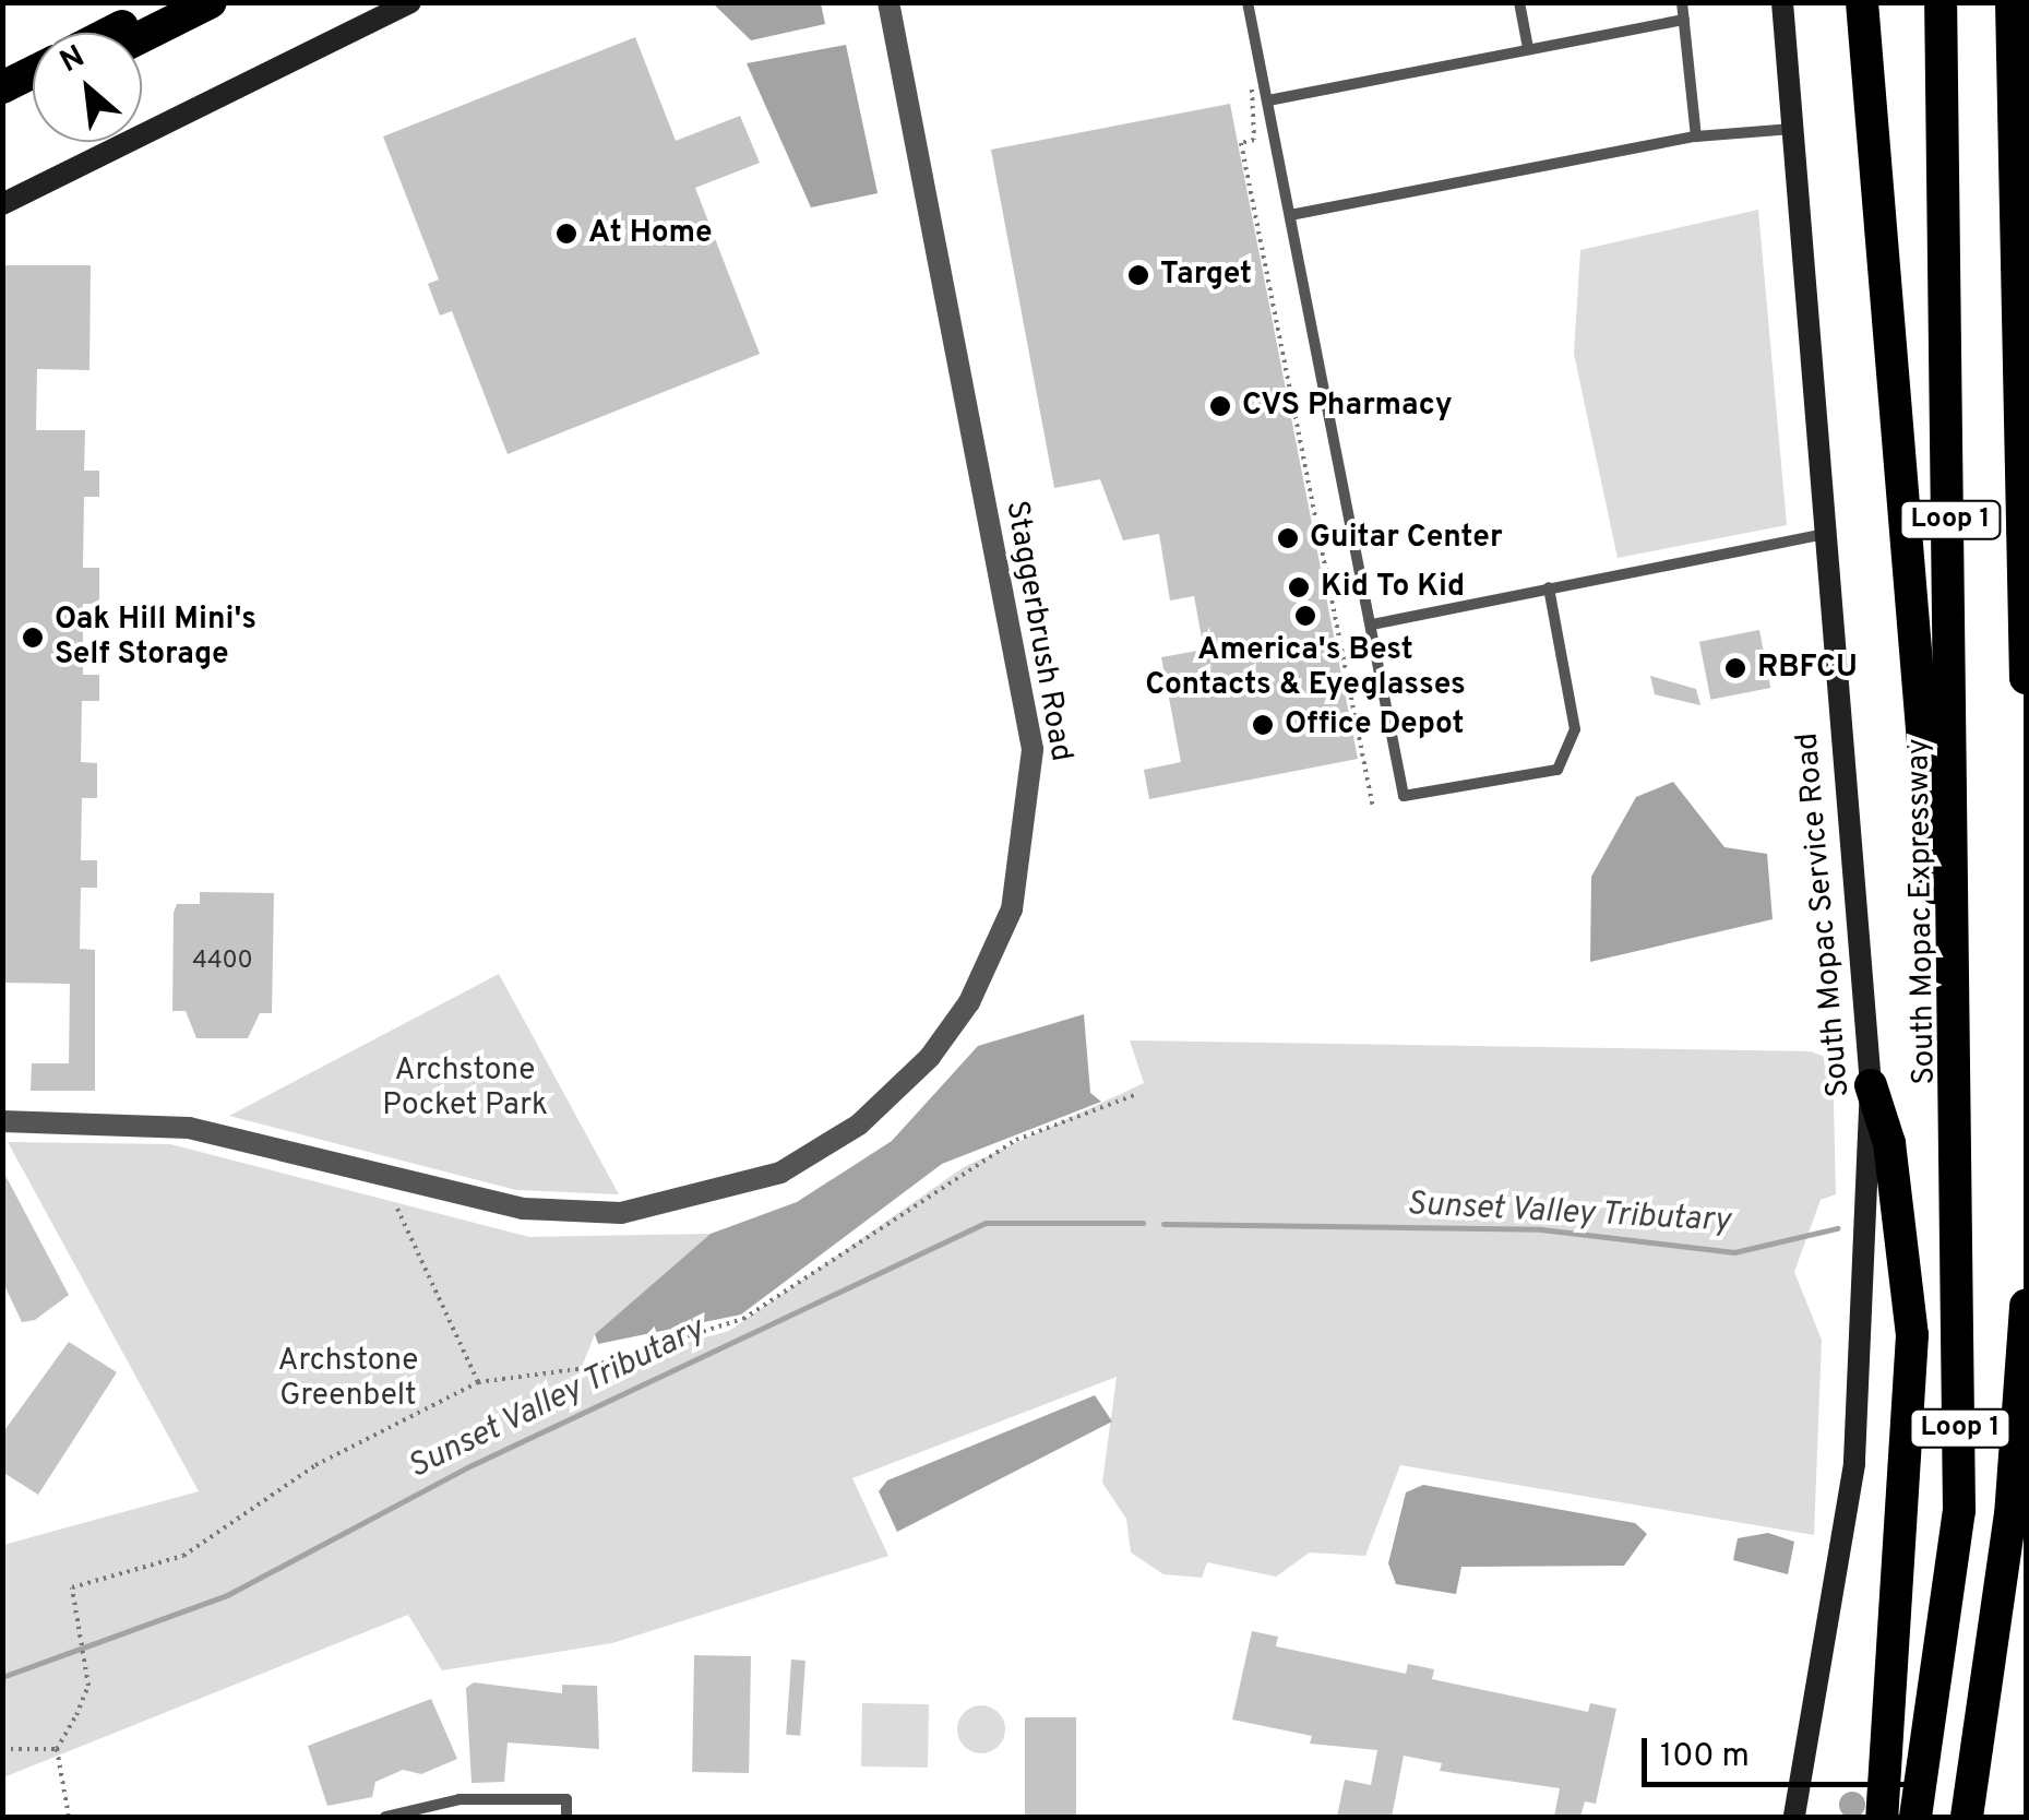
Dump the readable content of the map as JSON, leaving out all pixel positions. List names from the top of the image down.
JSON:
{
  "streets": {
    "highway": ["Loop 1", "South Mopac Expressway"],
    "main road": ["South Mopac Service Road"],
    "street": ["Staggerbrush Road"]
  },
  "water": ["Sunset Valley Tributary"],
  "parks": ["Archstone Pocket Park", "Archstone Greenbelt"],
  "places": [
    "At Home",
    "Target",
    "CVS Pharmacy",
    "Guitar Center",
    "Kid To Kid",
    "America's Best Contacts & Eyeglasses",
    "Oak Hill Mini's Self Storage",
    "RBFCU",
    "Office Depot"
  ],
  "house_numbers": ["4400"],
  "scale_bar": "100 m",
  "north": "top left"
}
